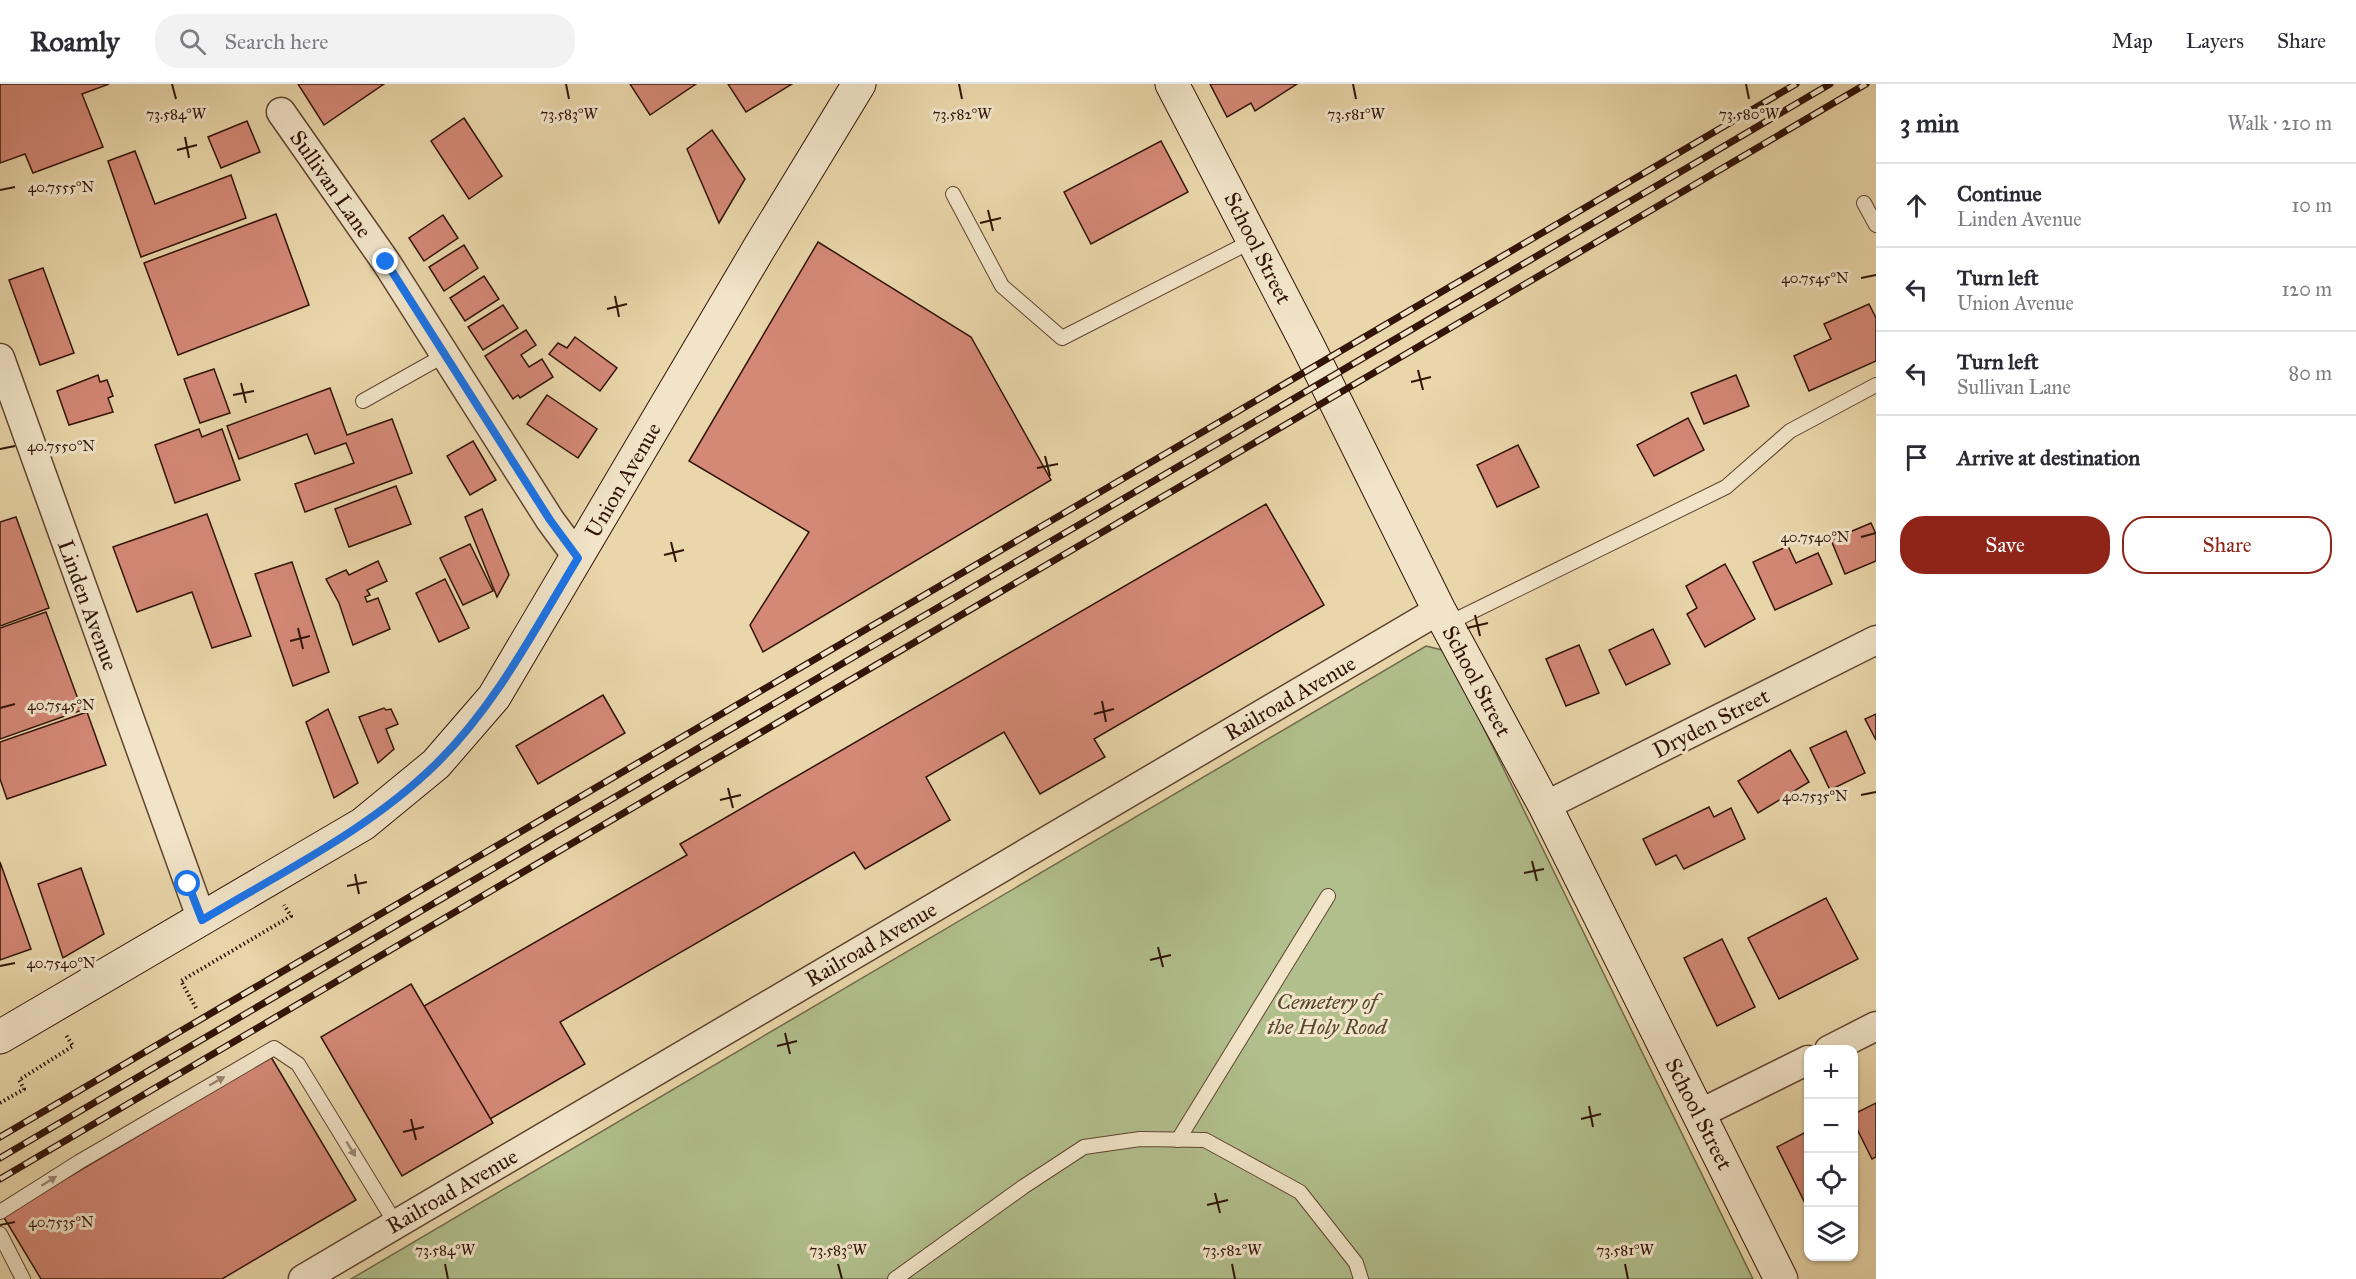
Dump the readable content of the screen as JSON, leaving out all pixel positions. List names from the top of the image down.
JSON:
{
  "streets": {
    "street": [
      "Sullivan Lane",
      "School Street",
      "Union Avenue",
      "Linden Avenue",
      "Railroad Avenue",
      "Dryden Street"
    ]
  },
  "crossings": [
    ["Sullivan Lane", "Union Avenue"],
    ["School Street", "Railroad Avenue"],
    ["School Street", "Dryden Street"],
    ["Union Avenue", "Linden Avenue"]
  ],
  "parks": ["Cemetery of the Holy Rood"],
  "page": {
    "header": "Roamly",
    "search": "Search here",
    "nav": ["Map", "Layers", "Share"],
    "heading": ["3 min", "Walk · 210 m"],
    "list": [
      ["Continue", "Linden Avenue", "10 m"],
      ["Turn left", "Union Avenue", "120 m"],
      ["Turn left", "Sullivan Lane", "80 m"],
      "Arrive at destination"
    ],
    "buttons": ["Save", "Share"],
    "map_buttons": ["+", "−"]
  },
  "coordinates": [
    "73.584°W",
    "73.583°W",
    "73.582°W",
    "73.581°W",
    "73.580°W",
    "40.7555°N",
    "40.7545°N",
    "40.7550°N",
    "40.7540°N",
    "40.7535°N"
  ]
}
